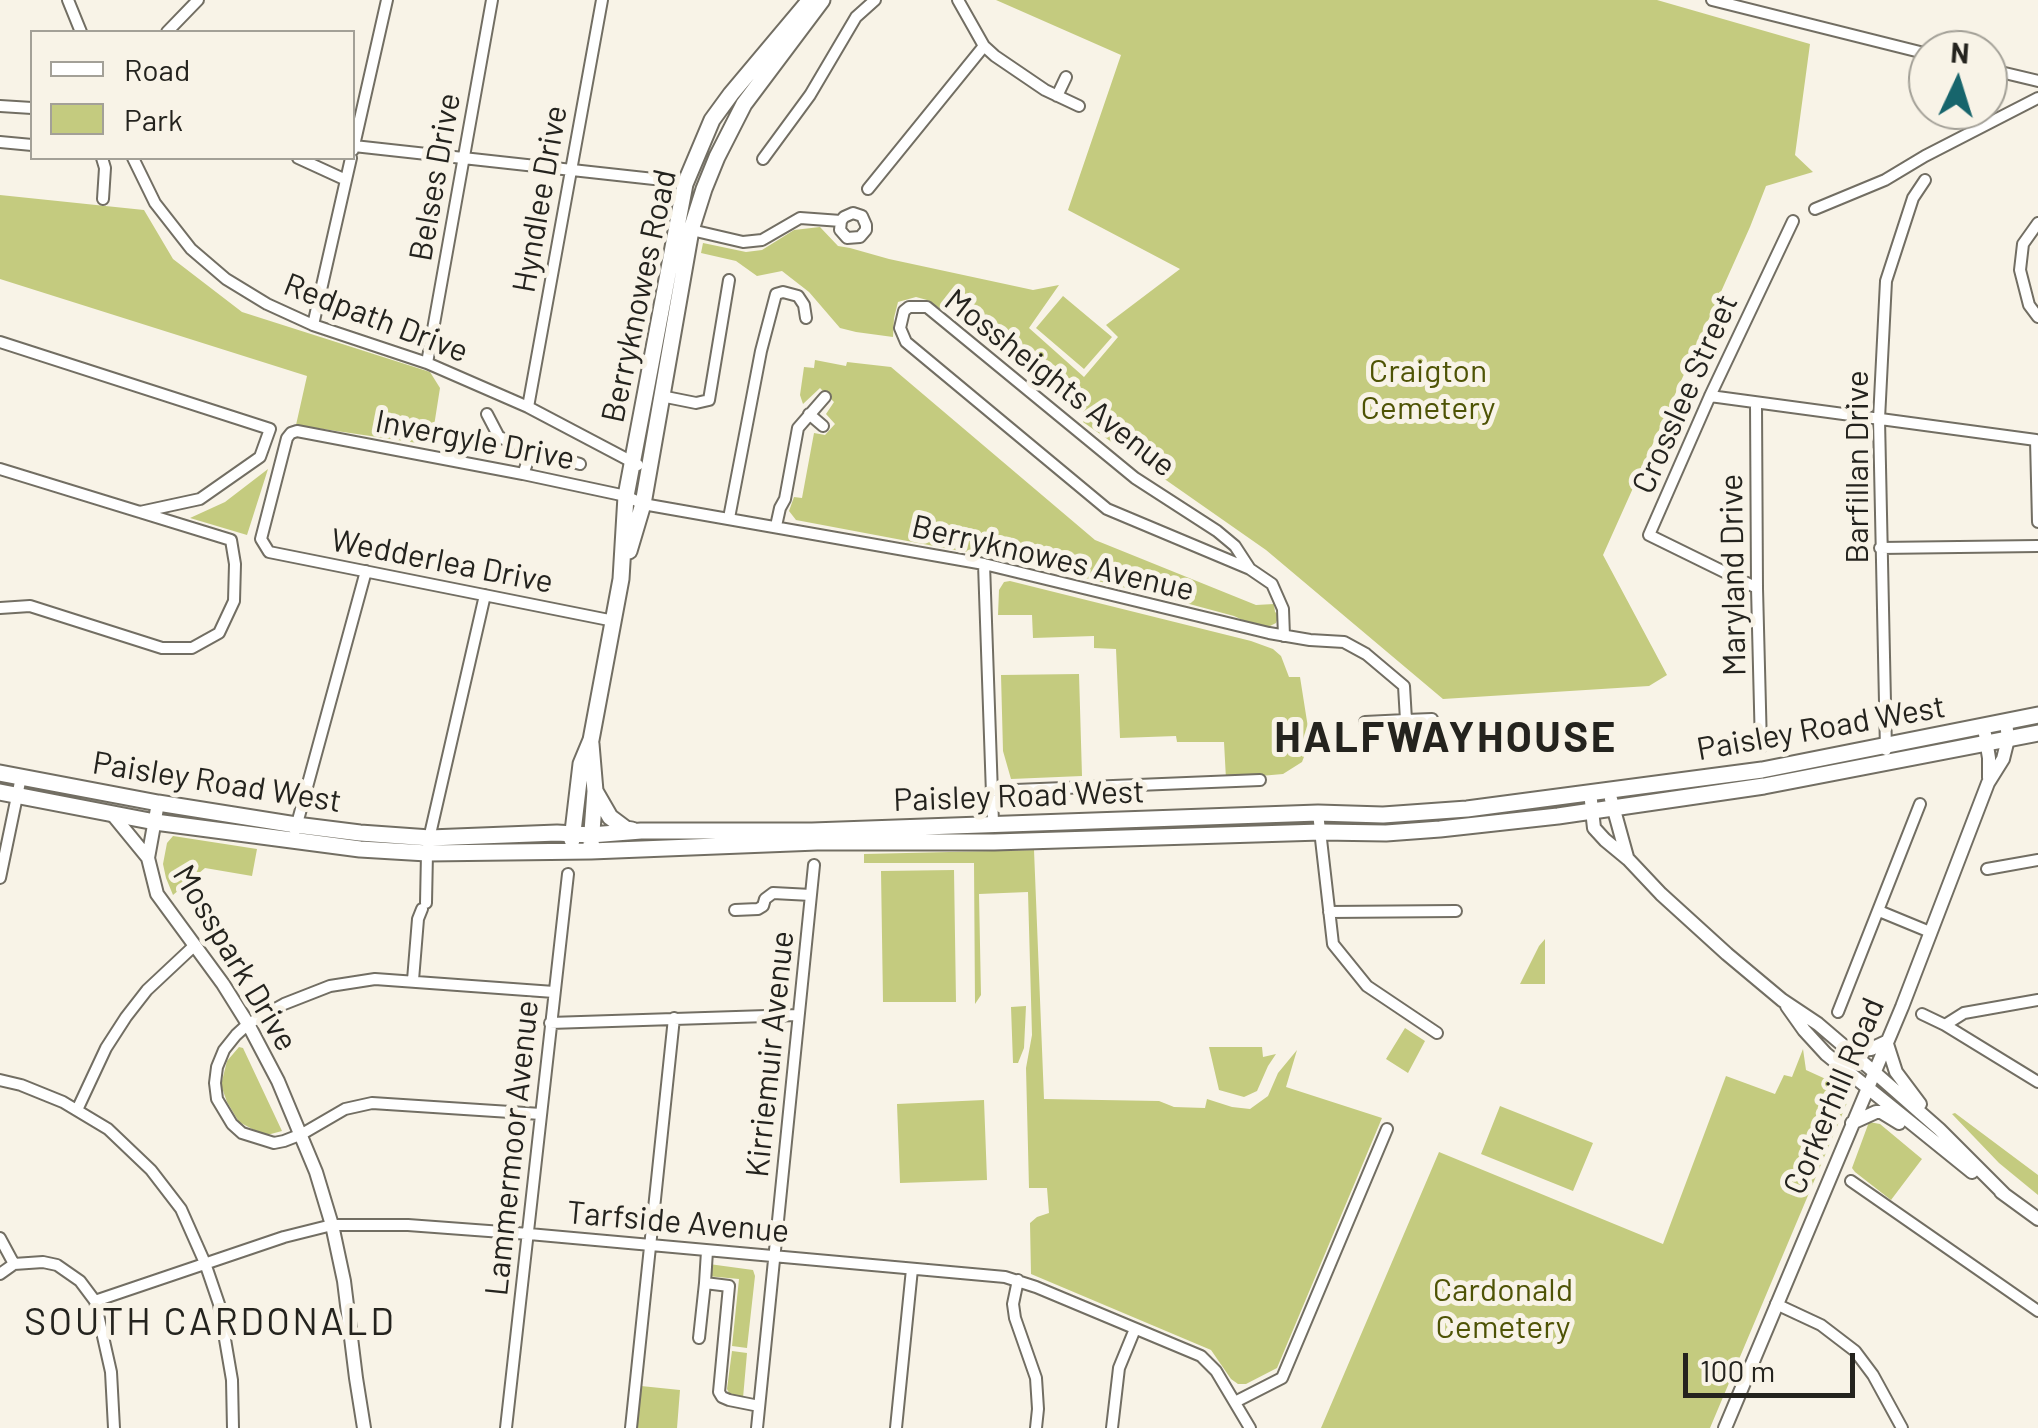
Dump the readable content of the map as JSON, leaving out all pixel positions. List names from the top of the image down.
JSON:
{
  "streets": {
    "main road": ["Berryknowes Road", "Paisley Road West"],
    "street": [
      "Belses Drive",
      "Hyndlee Drive",
      "Redpath Drive",
      "Mossheights Avenue",
      "Crosslee Street",
      "Invergyle Drive",
      "Barfillan Drive",
      "Berryknowes Avenue",
      "Wedderlea Drive",
      "Maryland Drive",
      "Mosspark Drive",
      "Kirriemuir Avenue",
      "Corkerhill Road",
      "Lammermoor Avenue",
      "Tarfside Avenue"
    ]
  },
  "crossings": [
    ["Belses Drive", "Redpath Drive"],
    ["Hyndlee Drive", "Redpath Drive"],
    ["Berryknowes Road", "Redpath Drive"],
    ["Berryknowes Road", "Invergyle Drive"],
    ["Berryknowes Road", "Berryknowes Avenue"],
    ["Berryknowes Road", "Wedderlea Drive"],
    ["Berryknowes Road", "Paisley Road West"],
    ["Mossheights Avenue", "Berryknowes Avenue"],
    ["Crosslee Street", "Maryland Drive"],
    ["Invergyle Drive", "Berryknowes Avenue"],
    ["Invergyle Drive", "Wedderlea Drive"],
    ["Barfillan Drive", "Paisley Road West"],
    ["Paisley Road West", "Mosspark Drive"],
    ["Paisley Road West", "Corkerhill Road"],
    ["Mosspark Drive", "Tarfside Avenue"],
    ["Kirriemuir Avenue", "Tarfside Avenue"],
    ["Lammermoor Avenue", "Tarfside Avenue"]
  ],
  "districts": ["HALFWAYHOUSE", "SOUTH CARDONALD"],
  "parks": ["Craigton Cemetery", "Cardonald Cemetery"],
  "legend": ["Road", "Park"],
  "scale_bar": "100 m",
  "north": "top"
}
